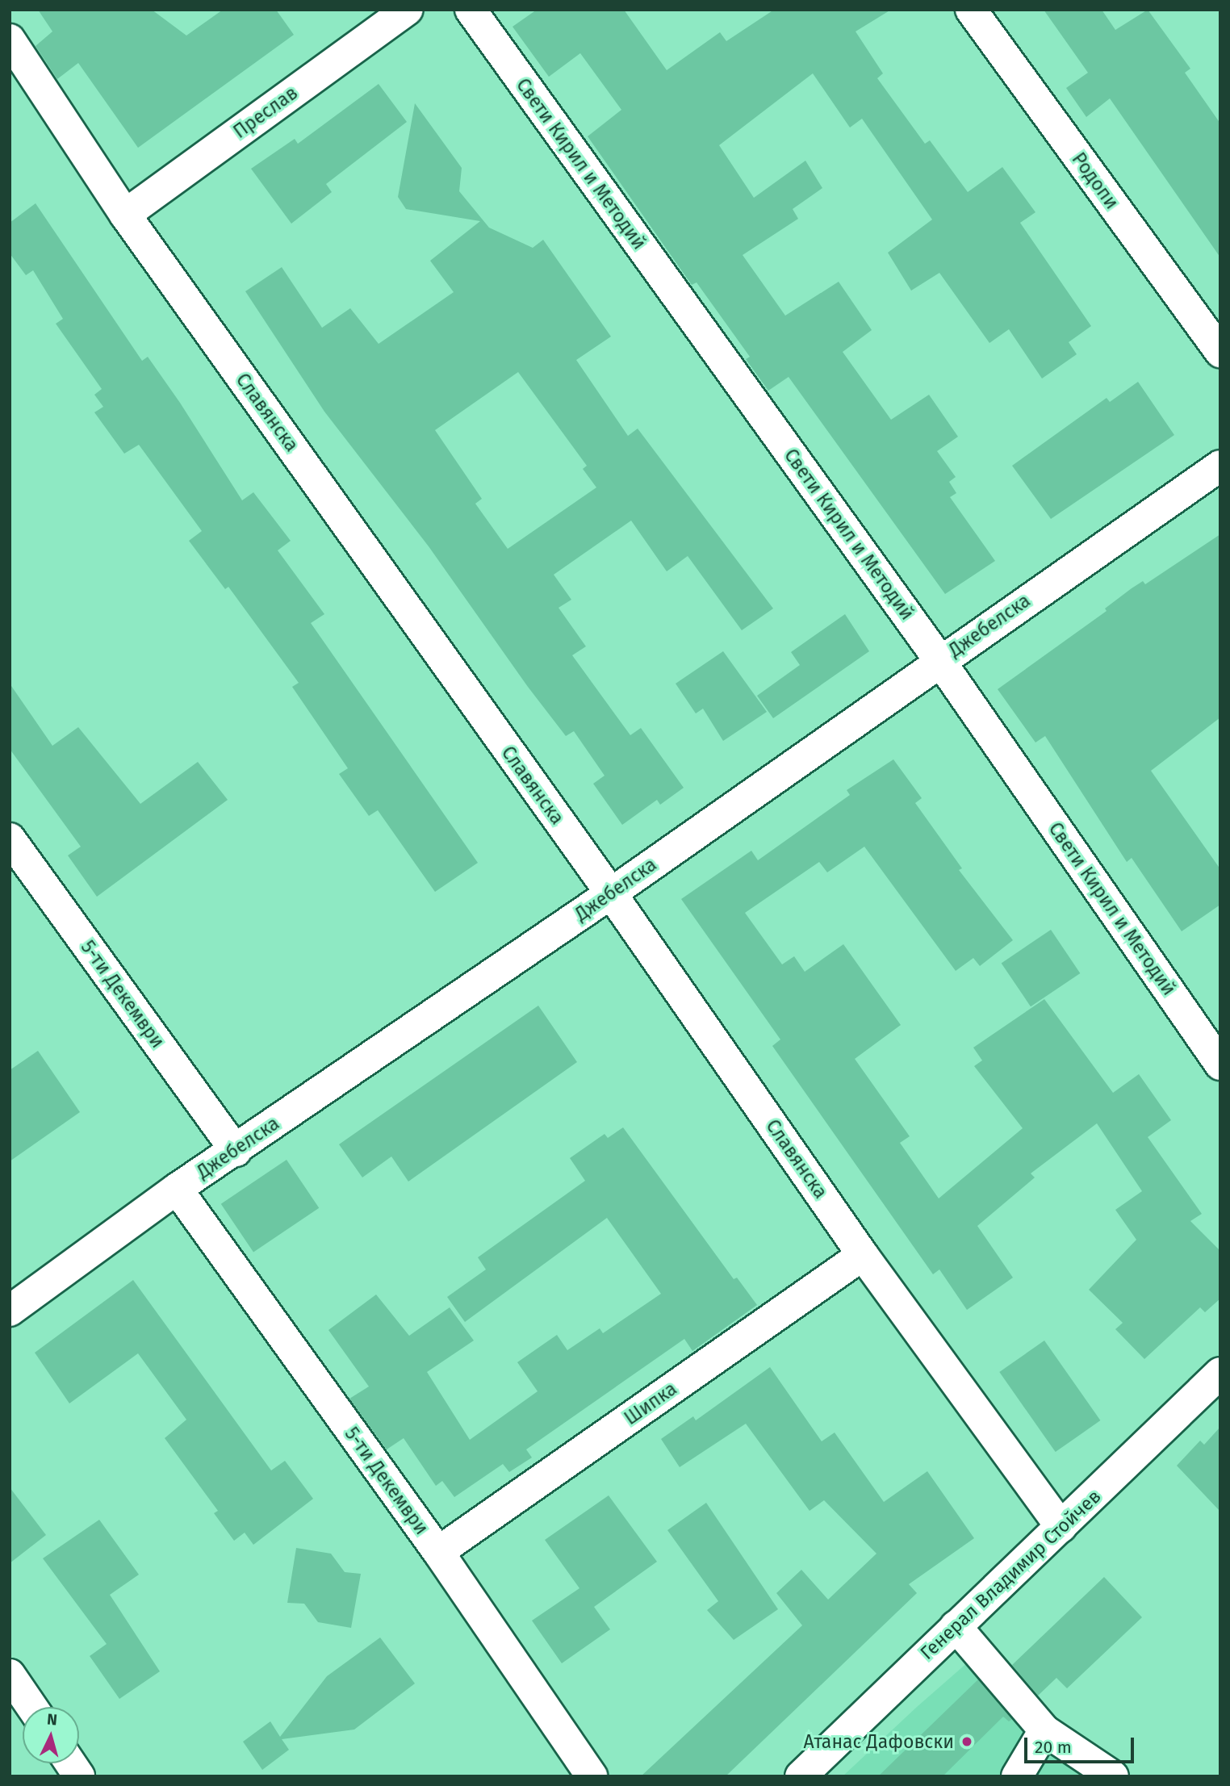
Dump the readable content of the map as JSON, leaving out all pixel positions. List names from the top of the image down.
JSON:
{
  "streets": {
    "street": [
      "Преслав",
      "Свети Кирил и Методий",
      "Родопи",
      "Славянска",
      "Джебелска",
      "5-ти Декември",
      "Шипка",
      "Генерал Владимир Стойчев"
    ]
  },
  "crossings": [
    ["Преслав", "Славянска"],
    ["Свети Кирил и Методий", "Джебелска"],
    ["Славянска", "Джебелска"],
    ["Славянска", "Шипка"],
    ["Славянска", "Генерал Владимир Стойчев"],
    ["Джебелска", "5-ти Декември"],
    ["5-ти Декември", "Шипка"]
  ],
  "places": ["Атанас Дафовски"],
  "scale_bar": "20 m",
  "north": "top"
}
